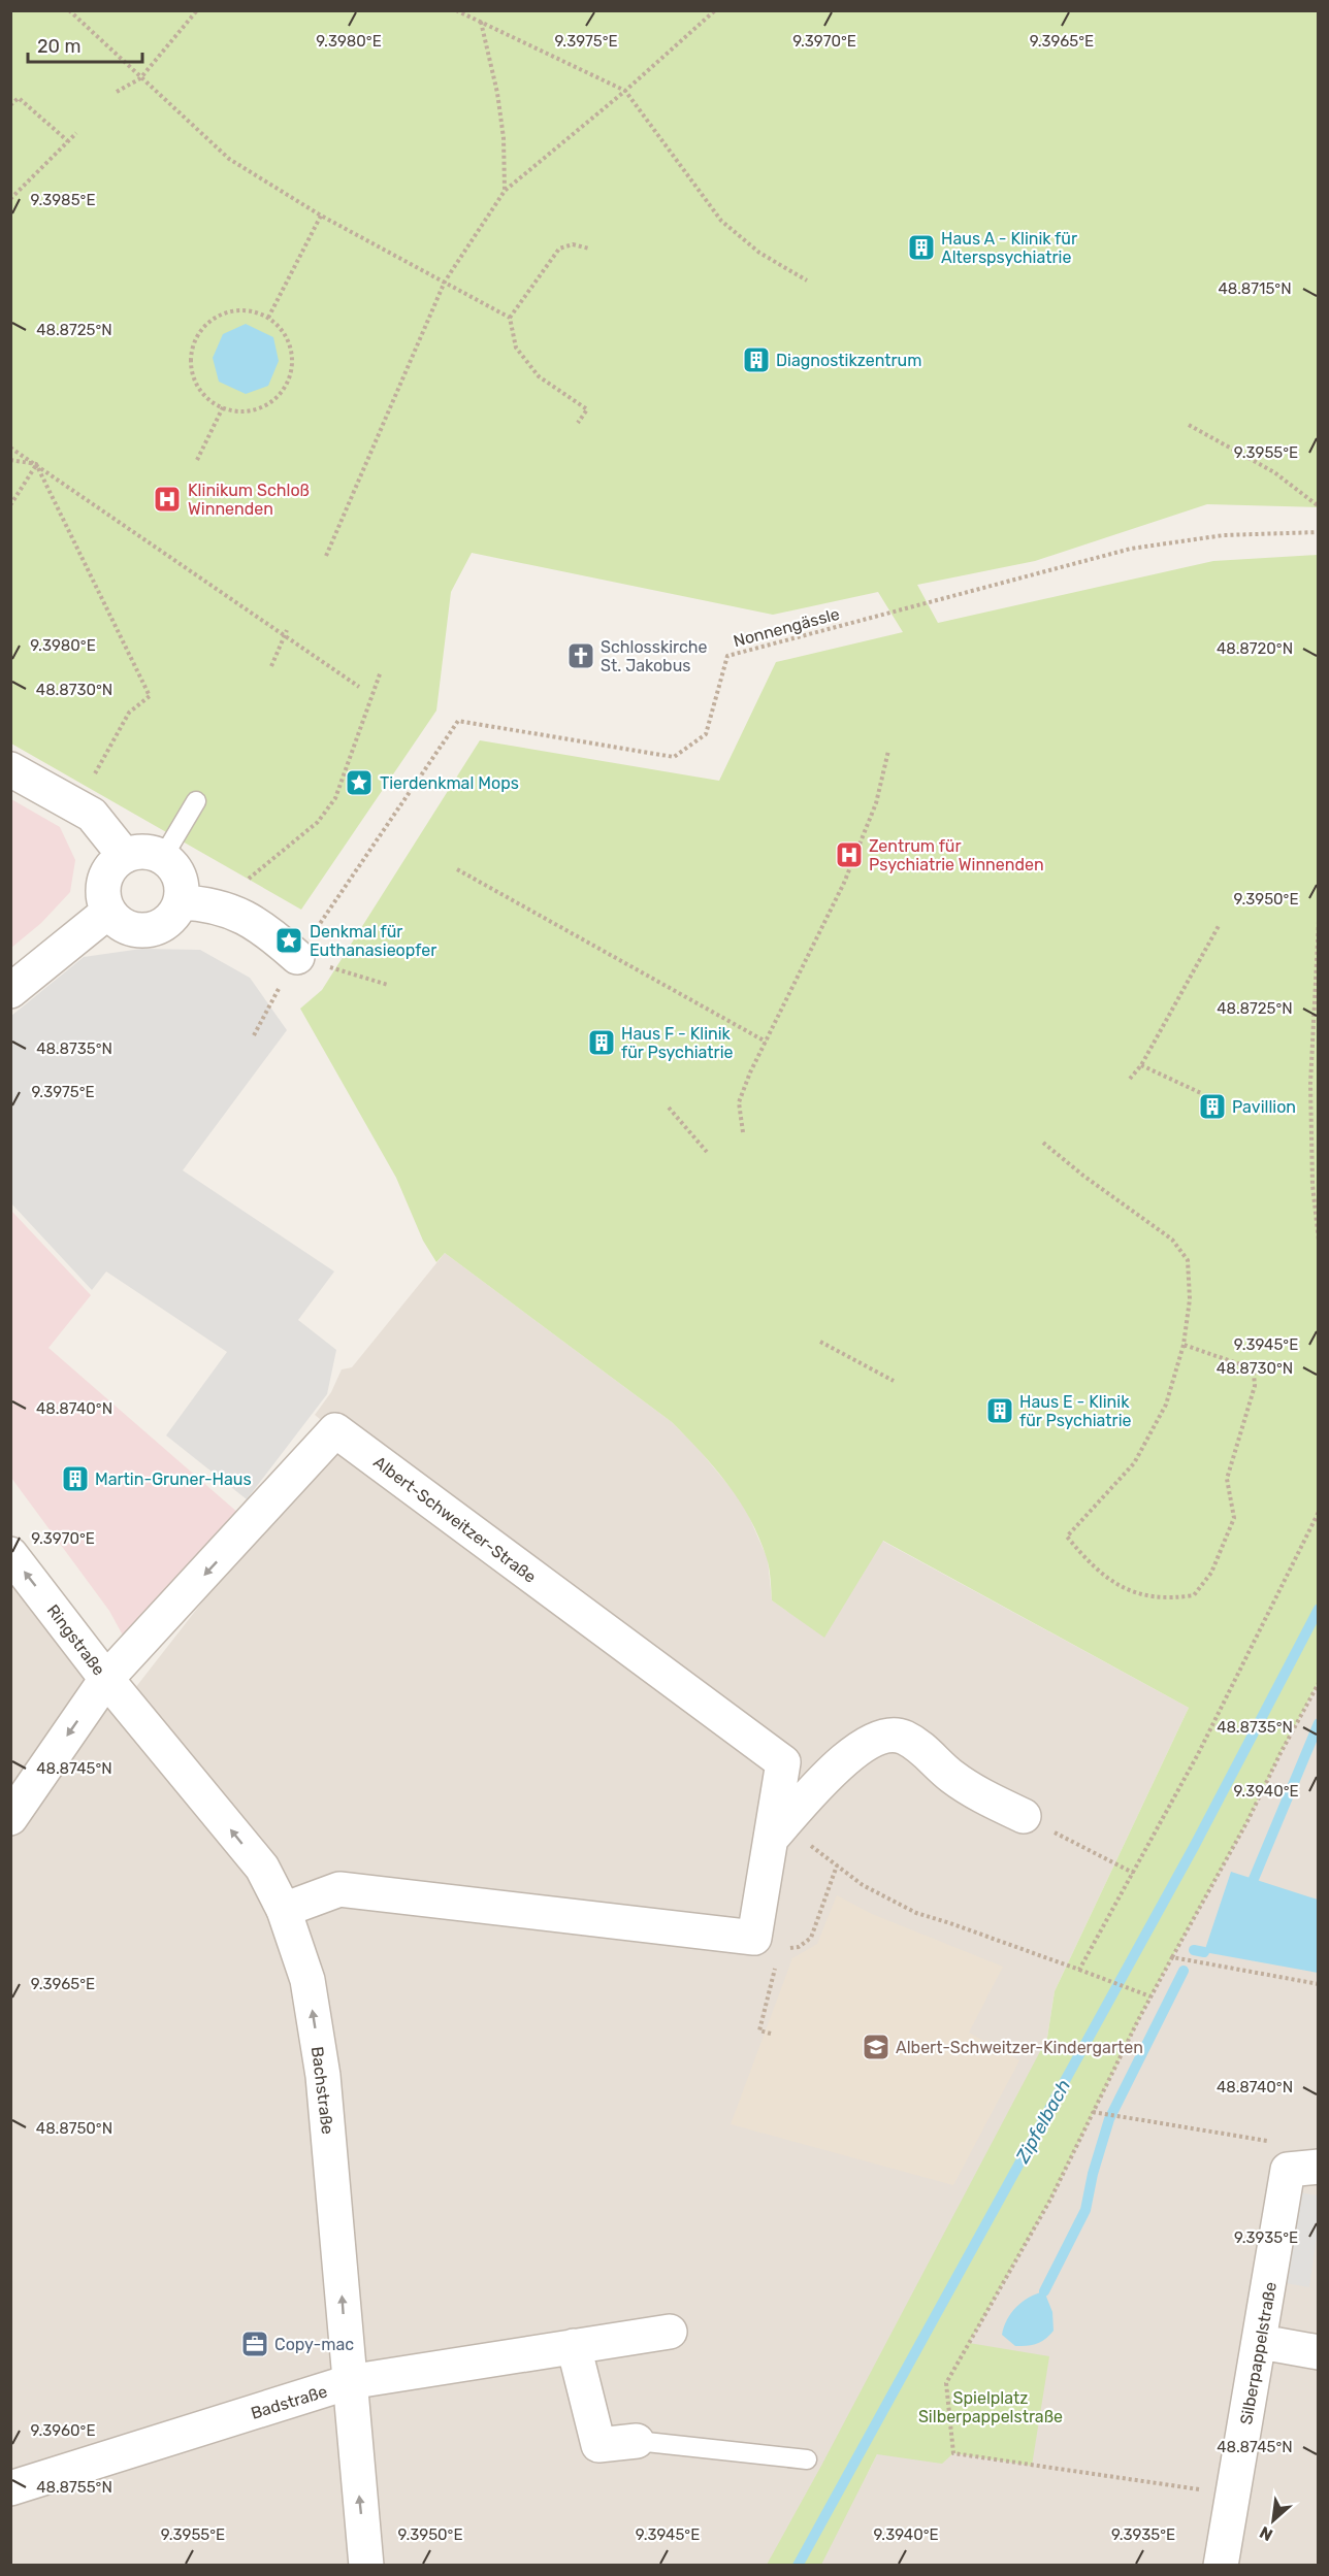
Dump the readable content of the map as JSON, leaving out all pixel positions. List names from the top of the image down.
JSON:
{
  "streets": {
    "street": [
      "Albert-Schweitzer-Straße",
      "Ringstraße",
      "Bachstraße",
      "Silberpappelstraße",
      "Badstraße"
    ],
    "path": ["Nonnengässle"]
  },
  "crossings": [
    ["Albert-Schweitzer-Straße", "Ringstraße"],
    ["Albert-Schweitzer-Straße", "Bachstraße"],
    ["Ringstraße", "Bachstraße"],
    ["Bachstraße", "Badstraße"]
  ],
  "one_way": ["Bachstraße"],
  "water": ["Zipfelbach"],
  "parks": ["Spielplatz Silberpappelstraße"],
  "places": {
    "building": [
      "Haus A - Klinik für Alterspsychiatrie",
      "Diagnostikzentrum",
      "Haus F - Klinik für Psychiatrie",
      "Pavillion",
      "Haus E - Klinik für Psychiatrie",
      "Martin-Gruner-Haus"
    ],
    "hospital": ["Klinikum Schloß Winnenden", "Zentrum für Psychiatrie Winnenden"],
    "church": ["Schlosskirche St. Jakobus"],
    "place": ["Tierdenkmal Mops", "Denkmal für Euthanasieopfer"],
    "school or university": ["Albert-Schweitzer-Kindergarten"],
    "office": ["Copy-mac"]
  },
  "scale_bar": "20 m",
  "north": "bottom left",
  "coordinates": [
    "9.3980°E",
    "9.3975°E",
    "9.3970°E",
    "9.3965°E",
    "9.3985°E",
    "48.8715°N",
    "48.8725°N",
    "9.3955°E",
    "48.8720°N",
    "48.8730°N",
    "9.3950°E",
    "48.8735°N",
    "9.3945°E",
    "48.8740°N",
    "48.8745°N",
    "9.3940°E",
    "48.8750°N",
    "9.3935°E",
    "9.3960°E",
    "48.8755°N"
  ]
}
